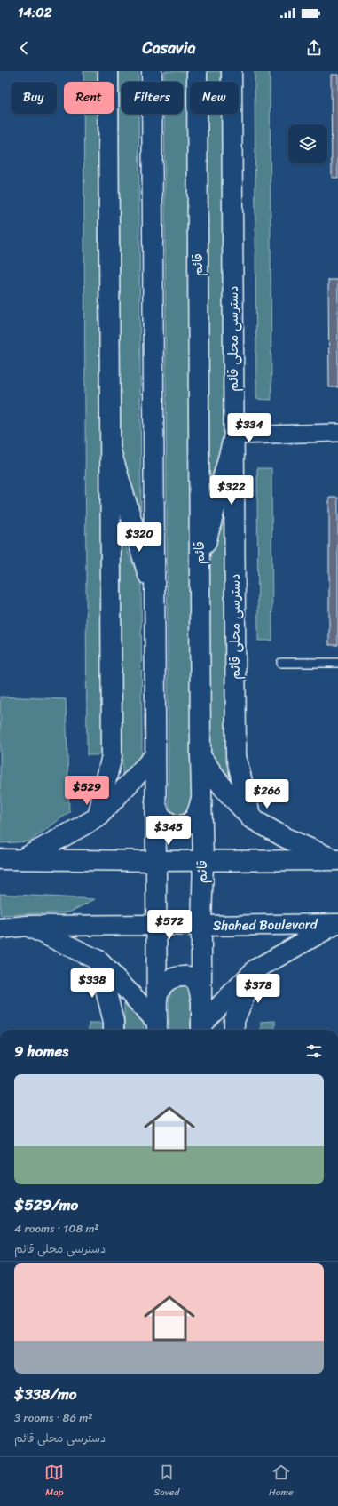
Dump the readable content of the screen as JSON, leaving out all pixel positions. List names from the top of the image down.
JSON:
{
  "streets": {
    "main road": ["قائم", "دسترسی محلی قائم", "Shahed Boulevard"]
  },
  "crossings": [
    ["قائم", "Shahed Boulevard"]
  ],
  "page": {
    "status": "14:02",
    "header": "Casavia",
    "chip": [
      "Buy",
      "Rent",
      "Filters",
      "New"
    ],
    "price": [
      "$334",
      "$322",
      "$320",
      "$529",
      "$266",
      "$345",
      "$572",
      "$338",
      "$378"
    ],
    "heading": "9 homes",
    "list": [
      {
        "name": "$529/mo",
        "note": "4 rooms · 108 m² · دسترسی محلی قائم"
      },
      {
        "name": "$338/mo",
        "note": "3 rooms · 86 m² · دسترسی محلی قائم"
      }
    ],
    "tabs": ["Map", "Saved", "Home"]
  }
}
